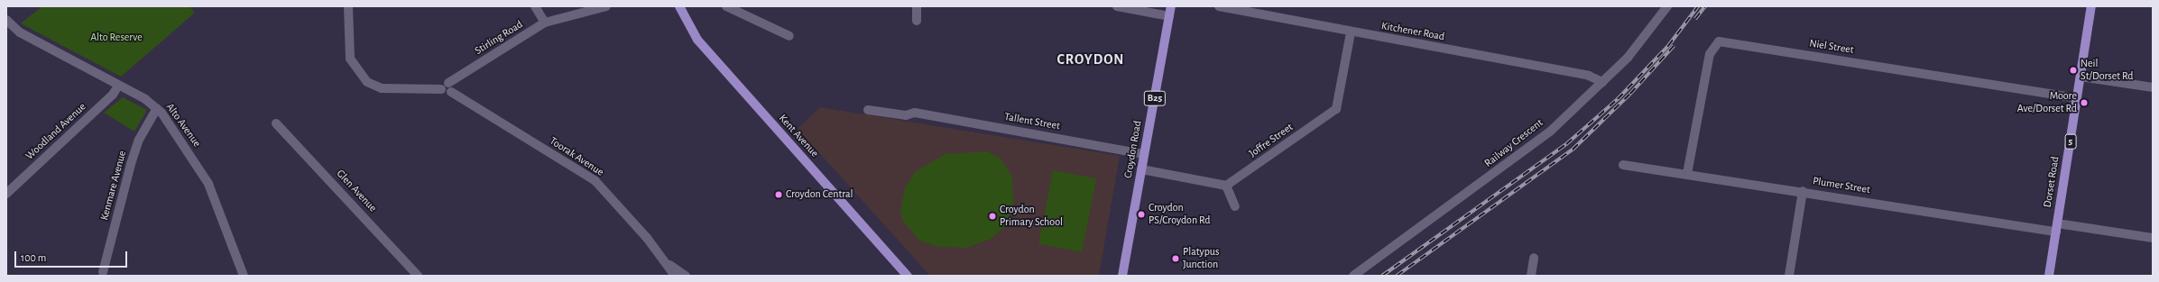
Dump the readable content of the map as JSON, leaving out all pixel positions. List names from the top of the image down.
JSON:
{
  "streets": {
    "main road": [
      "B25",
      "Kent Avenue",
      "5",
      "Croydon Road",
      "Dorset Road"
    ],
    "street": [
      "Kitchener Road",
      "Stirling Road",
      "Niel Street",
      "Tallent Street",
      "Alto Avenue",
      "Woodland Avenue",
      "Joffre Street",
      "Railway Crescent",
      "Toorak Avenue",
      "Kenmare Avenue",
      "Plumer Street",
      "Glen Avenue"
    ]
  },
  "crossings": [
    ["Kitchener Road", "Joffre Street"],
    ["Kitchener Road", "Railway Crescent"],
    ["Stirling Road", "Toorak Avenue"],
    ["Niel Street", "Dorset Road"],
    ["Niel Street", "Plumer Street"],
    ["Tallent Street", "Croydon Road"],
    ["Alto Avenue", "Woodland Avenue"],
    ["Alto Avenue", "Kenmare Avenue"],
    ["Dorset Road", "Plumer Street"]
  ],
  "districts": ["CROYDON"],
  "parks": ["Alto Reserve"],
  "places": [
    "Neil St/Dorset Rd",
    "Moore Ave/Dorset Rd",
    "Croydon Central",
    "Croydon PS/Croydon Rd",
    "Croydon Primary School",
    "Platypus Junction"
  ],
  "scale_bar": "100 m"
}
